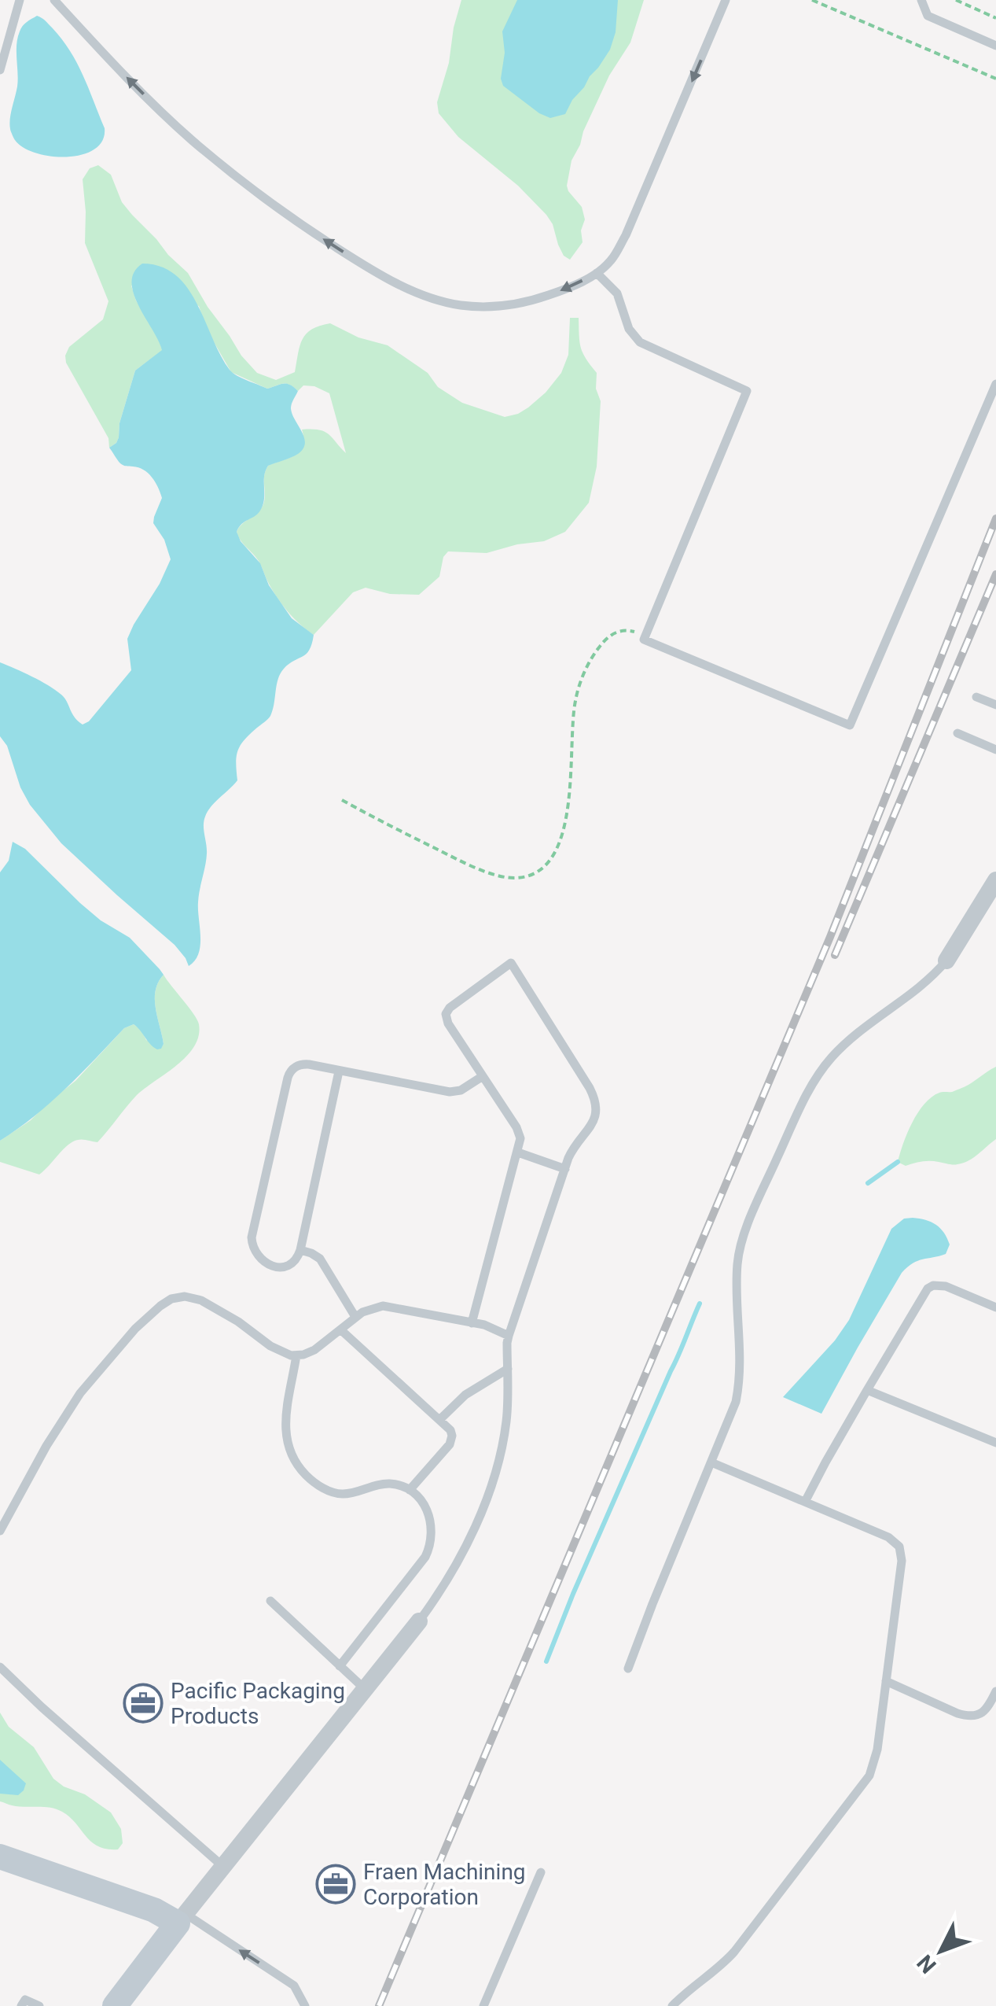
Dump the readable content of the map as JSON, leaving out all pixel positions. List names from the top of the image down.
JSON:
{
  "places": {
    "office": ["Pacific Packaging Products", "Fraen Machining Corporation"]
  },
  "north": "bottom left"
}
